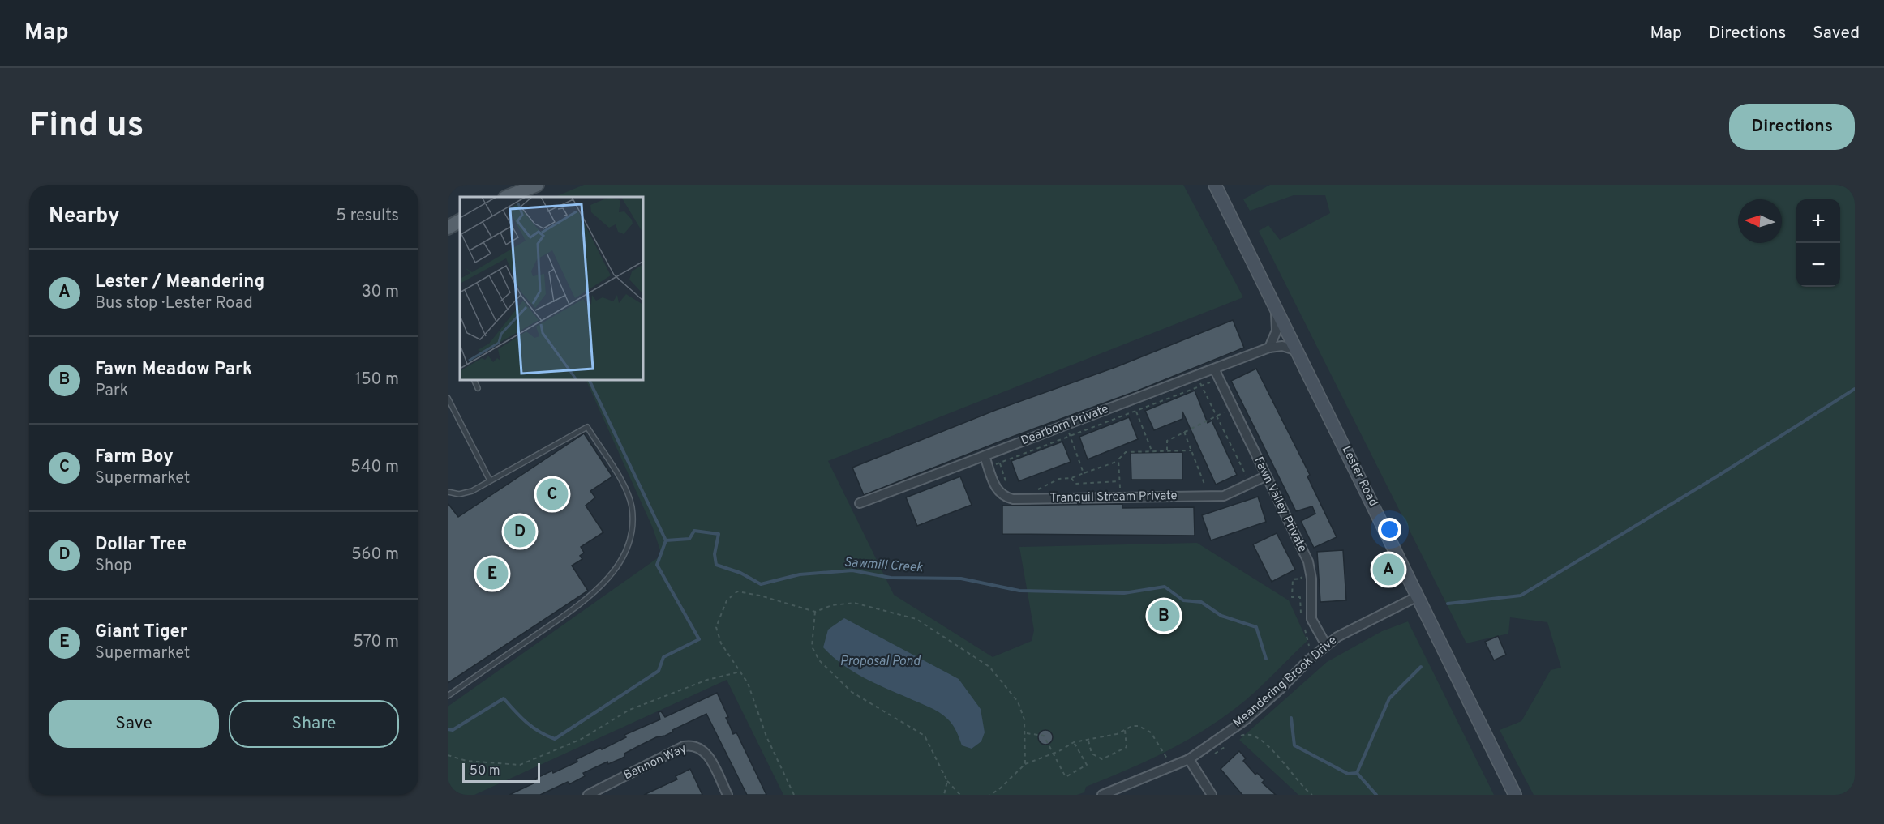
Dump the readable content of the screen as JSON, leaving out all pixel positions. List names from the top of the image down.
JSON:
{
  "streets": {
    "main road": ["Lester Road"],
    "street": [
      "Dearborn Private",
      "Tranquil Stream Private",
      "Fawn Valley Private",
      "Meandering Brook Drive",
      "Bannon Way"
    ]
  },
  "crossings": [
    ["Dearborn Private", "Lester Road"],
    ["Dearborn Private", "Tranquil Stream Private"],
    ["Dearborn Private", "Fawn Valley Private"],
    ["Lester Road", "Meandering Brook Drive"],
    ["Tranquil Stream Private", "Fawn Valley Private"],
    ["Fawn Valley Private", "Meandering Brook Drive"]
  ],
  "water": ["Sawmill Creek", "Proposal Pond"],
  "scale_bar": "50 m",
  "north": "left",
  "page": {
    "header": "Map",
    "nav": ["Map", "Directions", "Saved"],
    "buttons": [
      "Directions",
      ["Save", "Share"]
    ],
    "title": "Find us",
    "heading": ["Nearby", "5 results"],
    "map_buttons": ["+", "−"],
    "list": [
      {
        "mark": "A",
        "name": "Lester / Meandering",
        "note": "Bus stop · Lester Road",
        "value": "30 m"
      },
      {
        "mark": "B",
        "name": "Fawn Meadow Park",
        "note": "Park",
        "value": "150 m"
      },
      {
        "mark": "C",
        "name": "Farm Boy",
        "note": "Supermarket",
        "value": "540 m"
      },
      {
        "mark": "D",
        "name": "Dollar Tree",
        "note": "Shop",
        "value": "560 m"
      },
      {
        "mark": "E",
        "name": "Giant Tiger",
        "note": "Supermarket",
        "value": "570 m"
      }
    ],
    "pins": [
      "C",
      "D",
      "A",
      "E",
      "B"
    ],
    "scale": "50 m"
  }
}
